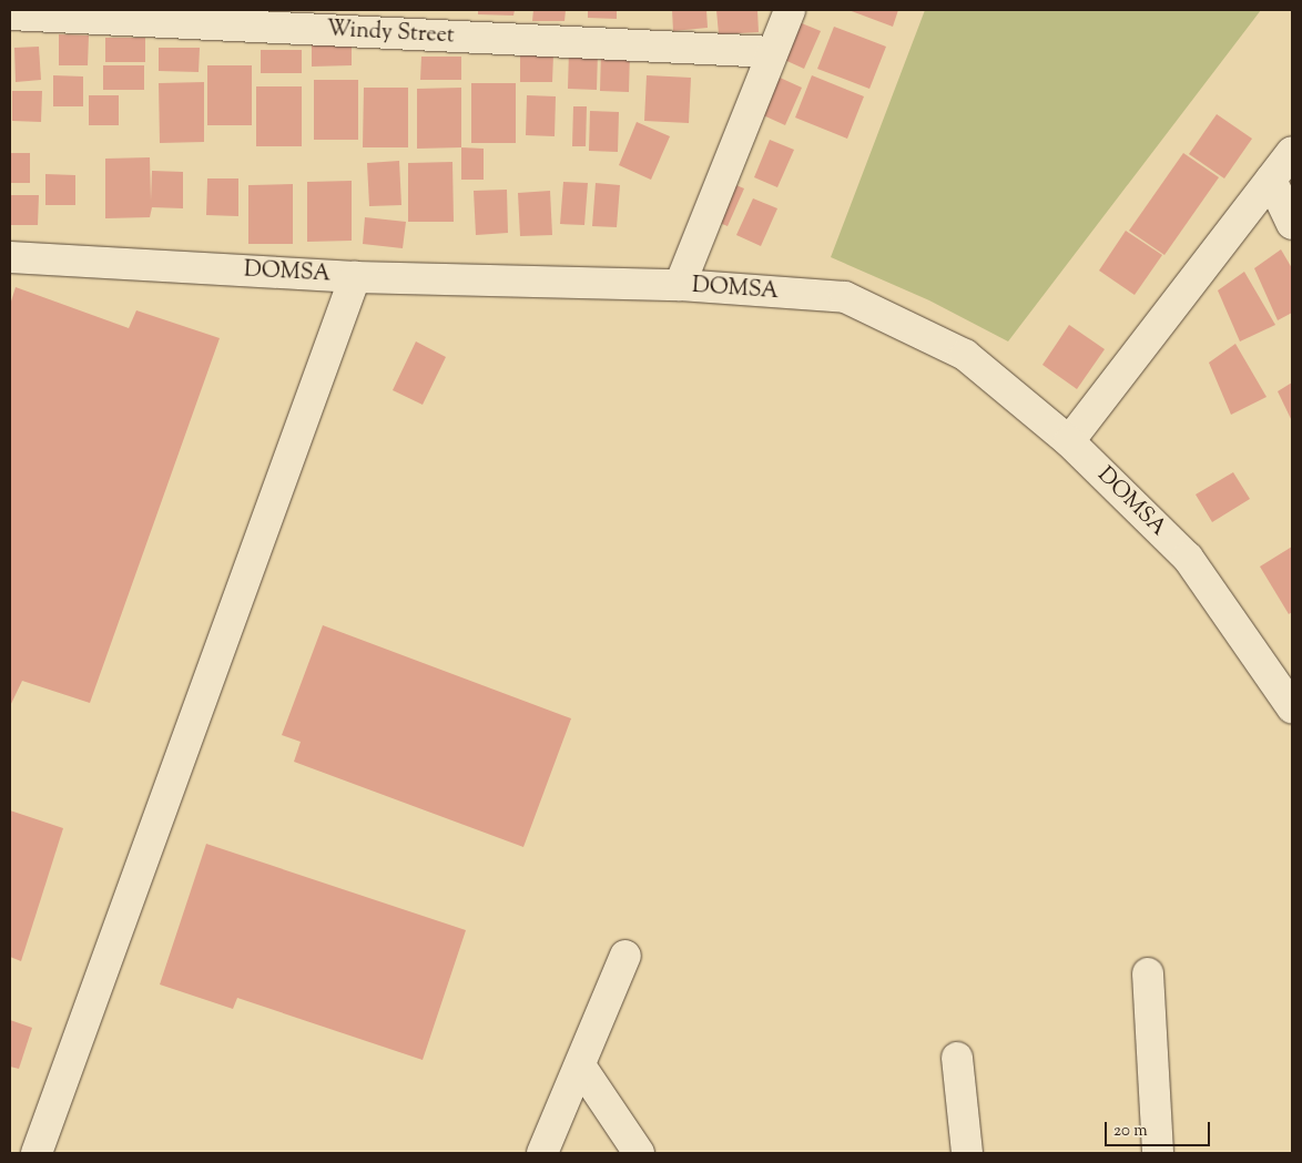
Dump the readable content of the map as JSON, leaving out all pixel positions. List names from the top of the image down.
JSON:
{
  "streets": {
    "street": ["Windy Street", "DOMSA"]
  },
  "scale_bar": "20 m"
}
